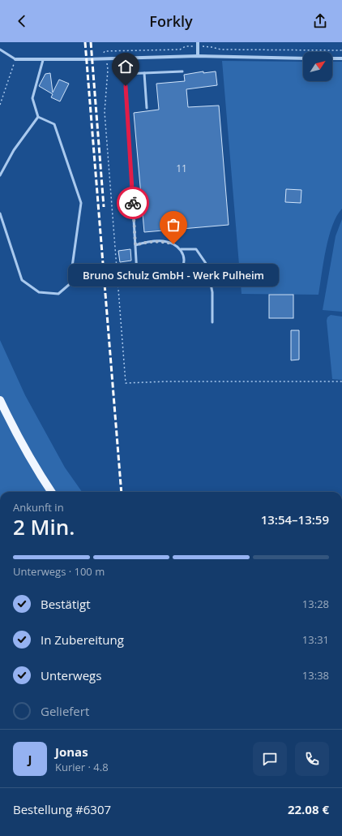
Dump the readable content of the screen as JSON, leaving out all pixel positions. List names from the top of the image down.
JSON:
{
  "places": ["Bruno Schulz GmbH - Werk Pulheim"],
  "house_numbers": ["11"],
  "north": "top right",
  "page": {
    "header": "Forkly",
    "bubble": "Bruno Schulz GmbH - Werk Pulheim",
    "heading": ["2 Min.", "Ankunft in", "13:54–13:59"],
    "panel": [
      "Jonas",
      "Kurier · 4.8",
      "Bestellung #6307",
      "22.08 €"
    ],
    "bar": "Unterwegs · 100 m",
    "list": [
      ["Bestätigt", "13:28"],
      ["In Zubereitung", "13:31"],
      ["Unterwegs", "13:38"],
      "Geliefert"
    ],
    "round": "J"
  }
}
